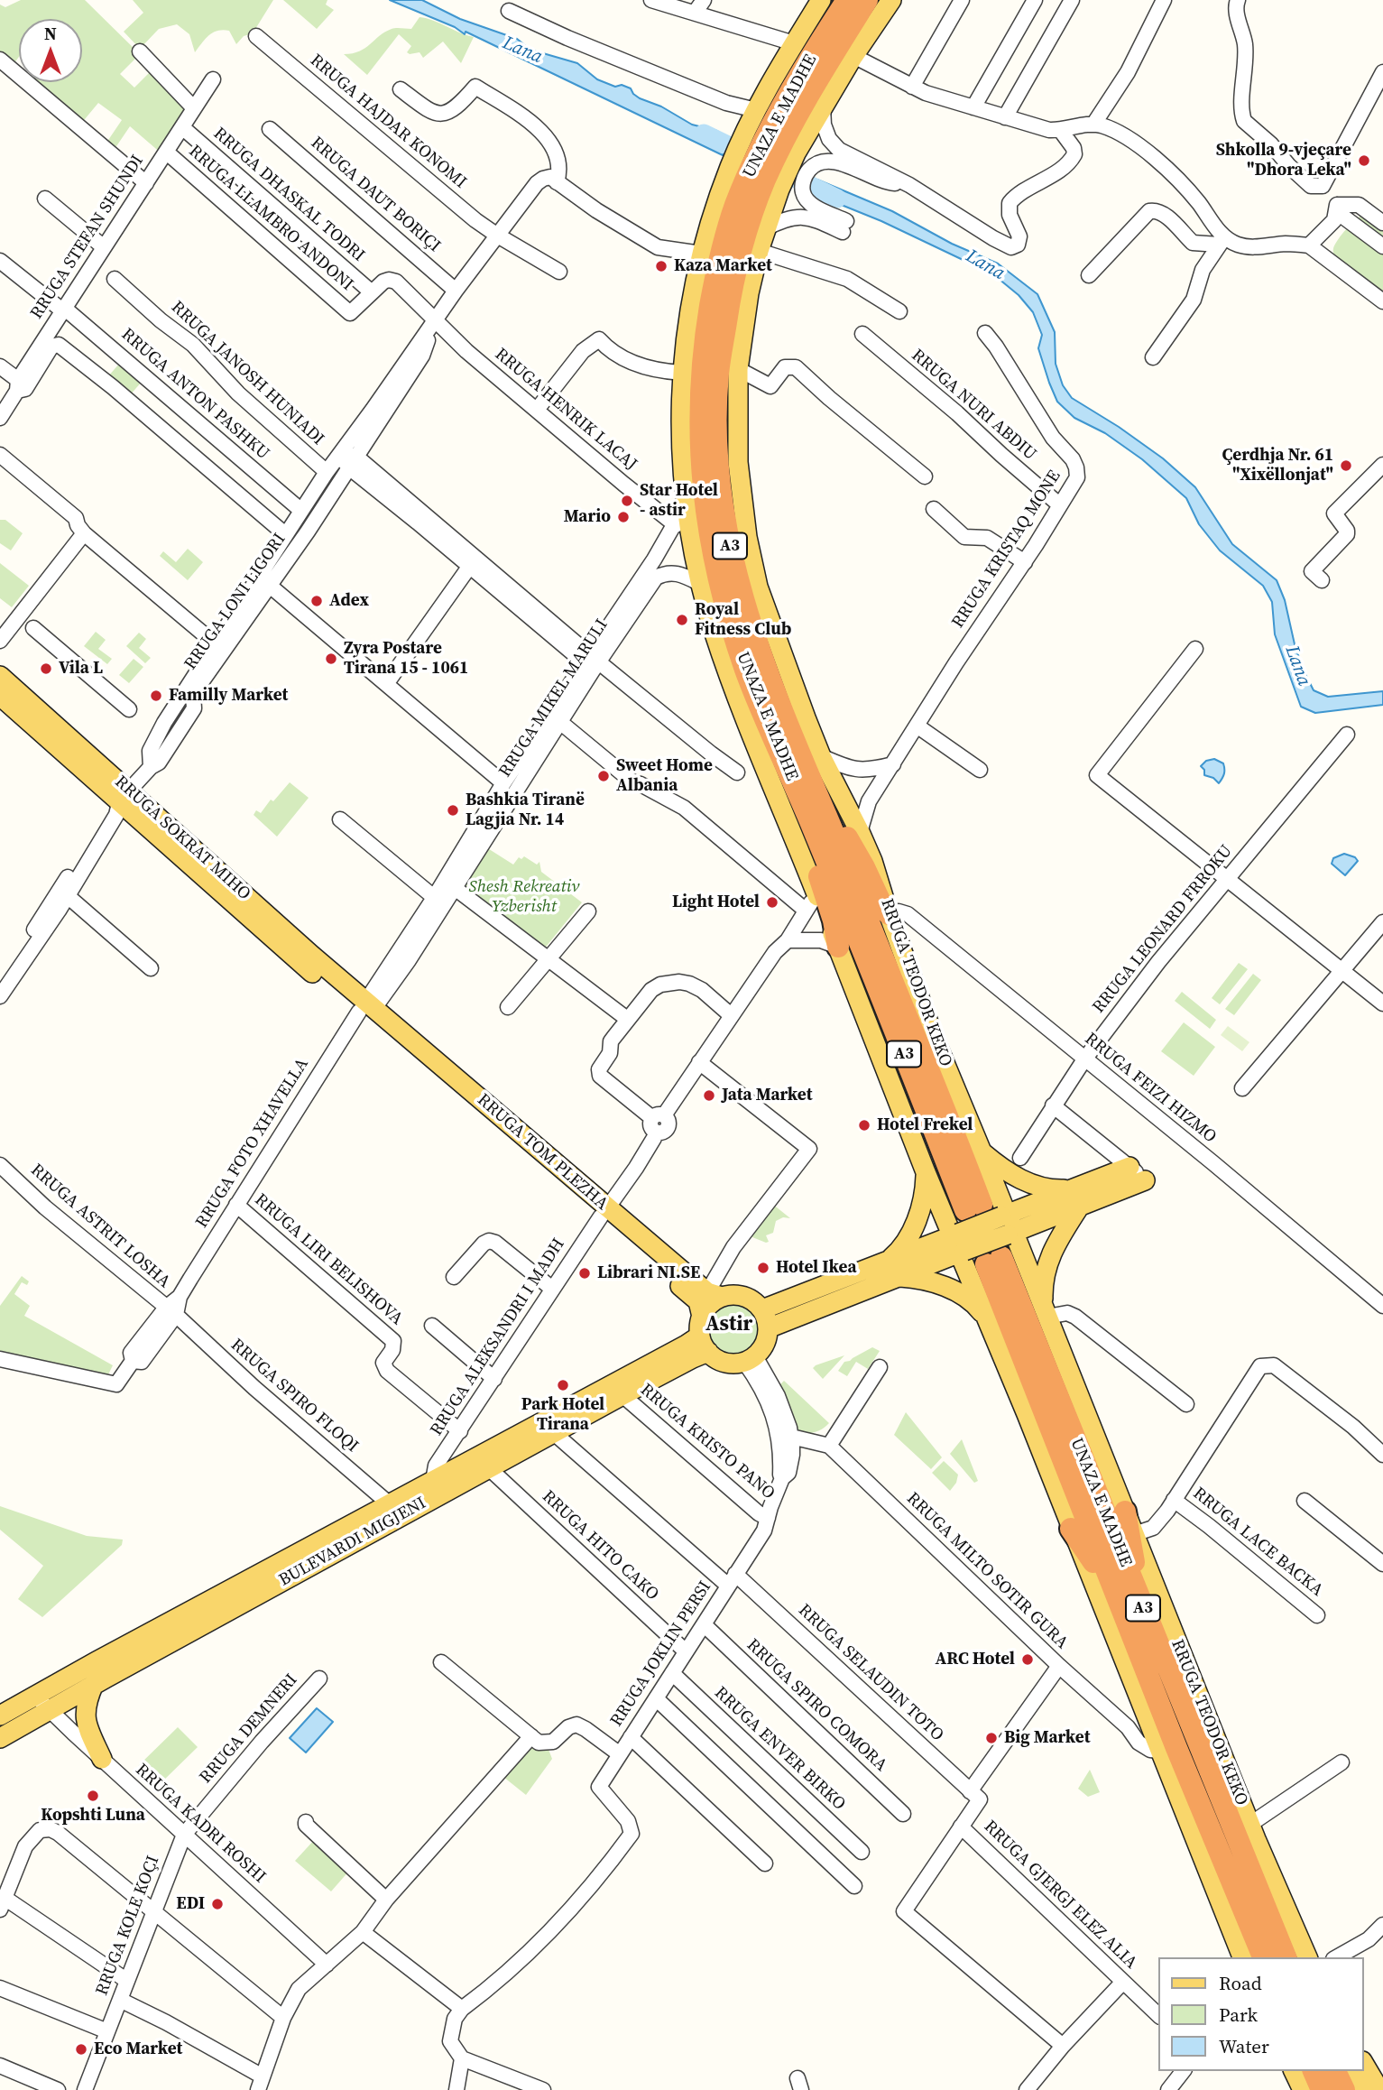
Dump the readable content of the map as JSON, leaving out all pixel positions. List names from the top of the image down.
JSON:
{
  "streets": {
    "highway": ["UNAZA E MADHE", "A3"],
    "main road": [
      "RRUGA SOKRAT MIHO",
      "RRUGA TEODOR KEKO",
      "RRUGA TOM PLEZHA",
      "BULEVARDI MIGJENI"
    ],
    "street": [
      "RRUGA HAJDAR KONOMI",
      "RRUGA DHASKAL TODRI",
      "RRUGA DAUT BORIÇI",
      "RRUGA LLAMBRO ANDONI",
      "RRUGA STEFAN SHUNDI",
      "RRUGA JANOSH HUNIADI",
      "RRUGA ANTON PASHKU",
      "RRUGA NURI ABDIU",
      "RRUGA HENRIK LACAJ",
      "RRUGA KRISTAQ MONE",
      "RRUGA LONI LIGORI",
      "RRUGA MIKEL MARULI",
      "RRUGA LEONARD FRROKU",
      "RRUGA FEIZI HIZMO",
      "RRUGA FOTO XHAVELLA",
      "RRUGA ASTRIT LOSHA",
      "RRUGA LIRI BELISHOVA",
      "RRUGA ALEKSANDRI I MADH",
      "RRUGA SPIRO FLOQI",
      "RRUGA KRISTO PANO",
      "RRUGA LACE BACKA",
      "RRUGA HITO CAKO",
      "RRUGA MILTO SOTIR GURA",
      "RRUGA JOKLIN PERSI",
      "RRUGA SELAUDIN TOTO",
      "RRUGA SPIRO COMORA",
      "RRUGA DEMNERI",
      "RRUGA ENVER BIRKO",
      "RRUGA KADRI ROSHI",
      "RRUGA GJERGJ ELEZ ALIA",
      "RRUGA KOLE KOÇI"
    ]
  },
  "crossings": [
    ["UNAZA E MADHE", "RRUGA TEODOR KEKO"],
    ["RRUGA HAJDAR KONOMI", "RRUGA LONI LIGORI"],
    ["RRUGA DHASKAL TODRI", "RRUGA LLAMBRO ANDONI"],
    ["RRUGA DHASKAL TODRI", "RRUGA STEFAN SHUNDI"],
    ["RRUGA DHASKAL TODRI", "RRUGA HENRIK LACAJ"],
    ["RRUGA DAUT BORIÇI", "RRUGA LONI LIGORI"],
    ["RRUGA LLAMBRO ANDONI", "RRUGA STEFAN SHUNDI"],
    ["RRUGA LLAMBRO ANDONI", "RRUGA HENRIK LACAJ"],
    ["RRUGA STEFAN SHUNDI", "RRUGA ANTON PASHKU"],
    ["RRUGA JANOSH HUNIADI", "RRUGA LONI LIGORI"],
    ["RRUGA ANTON PASHKU", "RRUGA LONI LIGORI"],
    ["RRUGA NURI ABDIU", "RRUGA KRISTAQ MONE"],
    ["RRUGA HENRIK LACAJ", "RRUGA LONI LIGORI"],
    ["RRUGA HENRIK LACAJ", "RRUGA MIKEL MARULI"],
    ["RRUGA KRISTAQ MONE", "RRUGA TEODOR KEKO"],
    ["RRUGA LONI LIGORI", "RRUGA MIKEL MARULI"],
    ["RRUGA LONI LIGORI", "RRUGA SOKRAT MIHO"],
    ["RRUGA MIKEL MARULI", "RRUGA SOKRAT MIHO"],
    ["RRUGA MIKEL MARULI", "RRUGA TEODOR KEKO"],
    ["RRUGA MIKEL MARULI", "RRUGA FOTO XHAVELLA"],
    ["RRUGA MIKEL MARULI", "RRUGA TOM PLEZHA"],
    ["RRUGA SOKRAT MIHO", "RRUGA FOTO XHAVELLA"],
    ["RRUGA SOKRAT MIHO", "RRUGA TOM PLEZHA"],
    ["RRUGA LEONARD FRROKU", "RRUGA FEIZI HIZMO"],
    ["RRUGA TEODOR KEKO", "RRUGA FEIZI HIZMO"],
    ["RRUGA TEODOR KEKO", "RRUGA MILTO SOTIR GURA"],
    ["RRUGA FOTO XHAVELLA", "RRUGA TOM PLEZHA"],
    ["RRUGA FOTO XHAVELLA", "RRUGA ASTRIT LOSHA"],
    ["RRUGA FOTO XHAVELLA", "RRUGA LIRI BELISHOVA"],
    ["RRUGA FOTO XHAVELLA", "RRUGA SPIRO FLOQI"],
    ["RRUGA TOM PLEZHA", "RRUGA ALEKSANDRI I MADH"],
    ["RRUGA TOM PLEZHA", "BULEVARDI MIGJENI"],
    ["RRUGA TOM PLEZHA", "RRUGA JOKLIN PERSI"],
    ["RRUGA ASTRIT LOSHA", "RRUGA SPIRO FLOQI"],
    ["RRUGA LIRI BELISHOVA", "RRUGA ALEKSANDRI I MADH"],
    ["RRUGA ALEKSANDRI I MADH", "BULEVARDI MIGJENI"],
    ["RRUGA SPIRO FLOQI", "BULEVARDI MIGJENI"],
    ["RRUGA KRISTO PANO", "BULEVARDI MIGJENI"],
    ["RRUGA KRISTO PANO", "RRUGA JOKLIN PERSI"],
    ["BULEVARDI MIGJENI", "RRUGA HITO CAKO"],
    ["BULEVARDI MIGJENI", "RRUGA JOKLIN PERSI"],
    ["BULEVARDI MIGJENI", "RRUGA SELAUDIN TOTO"],
    ["BULEVARDI MIGJENI", "RRUGA KADRI ROSHI"],
    ["RRUGA HITO CAKO", "RRUGA JOKLIN PERSI"],
    ["RRUGA MILTO SOTIR GURA", "RRUGA GJERGJ ELEZ ALIA"],
    ["RRUGA JOKLIN PERSI", "RRUGA SELAUDIN TOTO"],
    ["RRUGA JOKLIN PERSI", "RRUGA SPIRO COMORA"],
    ["RRUGA JOKLIN PERSI", "RRUGA ENVER BIRKO"],
    ["RRUGA SELAUDIN TOTO", "RRUGA GJERGJ ELEZ ALIA"],
    ["RRUGA DEMNERI", "RRUGA KADRI ROSHI"],
    ["RRUGA DEMNERI", "RRUGA KOLE KOÇI"],
    ["RRUGA KADRI ROSHI", "RRUGA KOLE KOÇI"]
  ],
  "districts": ["Astir"],
  "water": ["Lana"],
  "parks": ["Shesh Rekreativ Yzberisht"],
  "places": [
    "Shkolla 9-vjeçare \"Dhora Leka\"",
    "Kaza Market",
    "Çerdhja Nr. 61 \"Xixëllonjat\"",
    "Star Hotel - astir",
    "Mario",
    "Adex",
    "Royal Fitness Club",
    "Zyra Postare Tirana 15 - 1061",
    "Vila L",
    "Familly Market",
    "Sweet Home Albania",
    "Bashkia Tiranë Lagjia Nr. 14",
    "Light Hotel",
    "Jata Market",
    "Hotel Frekel",
    "Hotel Ikea",
    "Librari NI.SE",
    "Park Hotel Tirana",
    "ARC Hotel",
    "Big Market",
    "Kopshti Luna",
    "EDI",
    "Eco Market"
  ],
  "legend": ["Road", "Park", "Water"],
  "north": "top"
}
